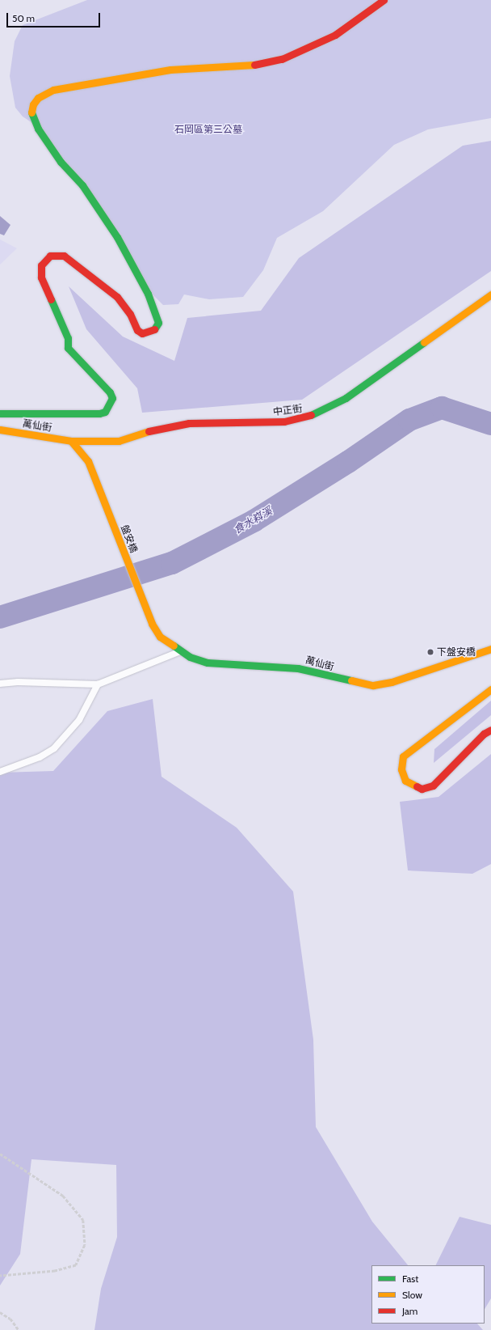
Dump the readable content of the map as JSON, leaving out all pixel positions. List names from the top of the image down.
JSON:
{
  "streets": {
    "street": ["中正街", "萬仙街", "盤安橋"]
  },
  "crossings": [
    ["中正街", "萬仙街"],
    ["中正街", "盤安橋"],
    ["萬仙街", "盤安橋"]
  ],
  "water": ["食水嵙溪"],
  "parks": ["石岡區第三公墓"],
  "places": ["下盤安橋"],
  "legend": ["Fast", "Slow", "Jam"],
  "scale_bar": "50 m"
}
